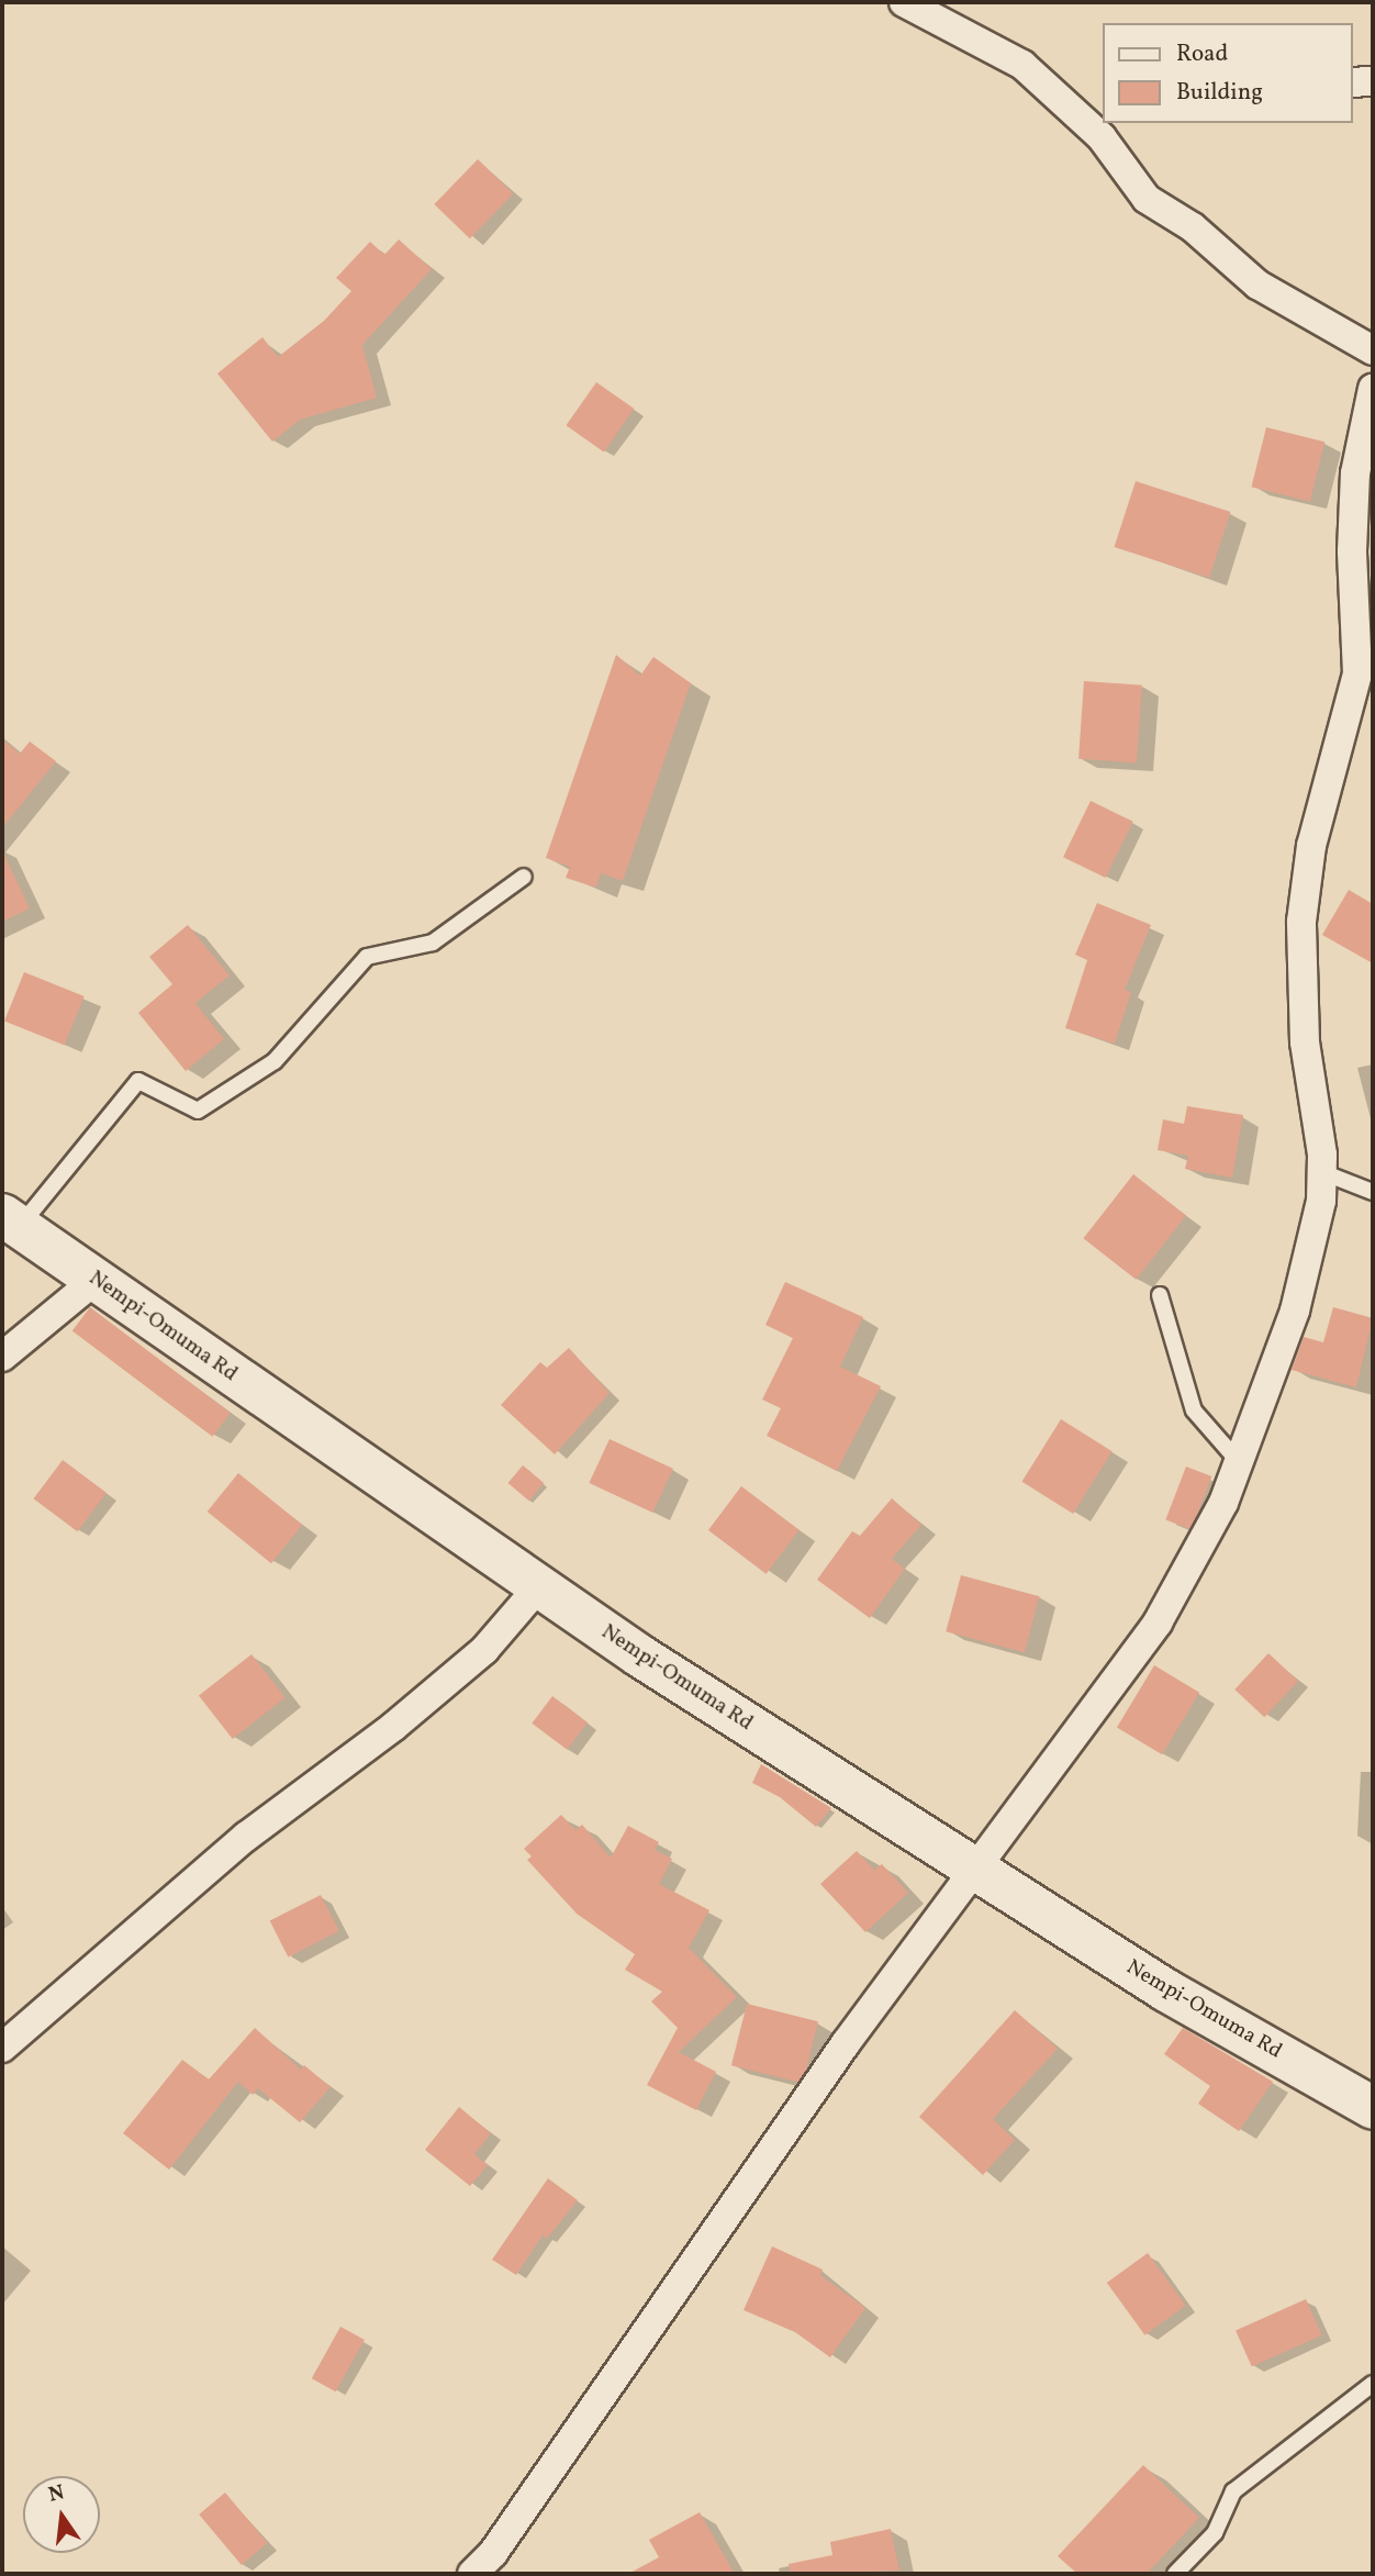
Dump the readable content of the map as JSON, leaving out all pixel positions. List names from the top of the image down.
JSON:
{
  "streets": {
    "street": ["Nempi-Omuma Rd"]
  },
  "legend": ["Road", "Building"],
  "north": "top"
}
